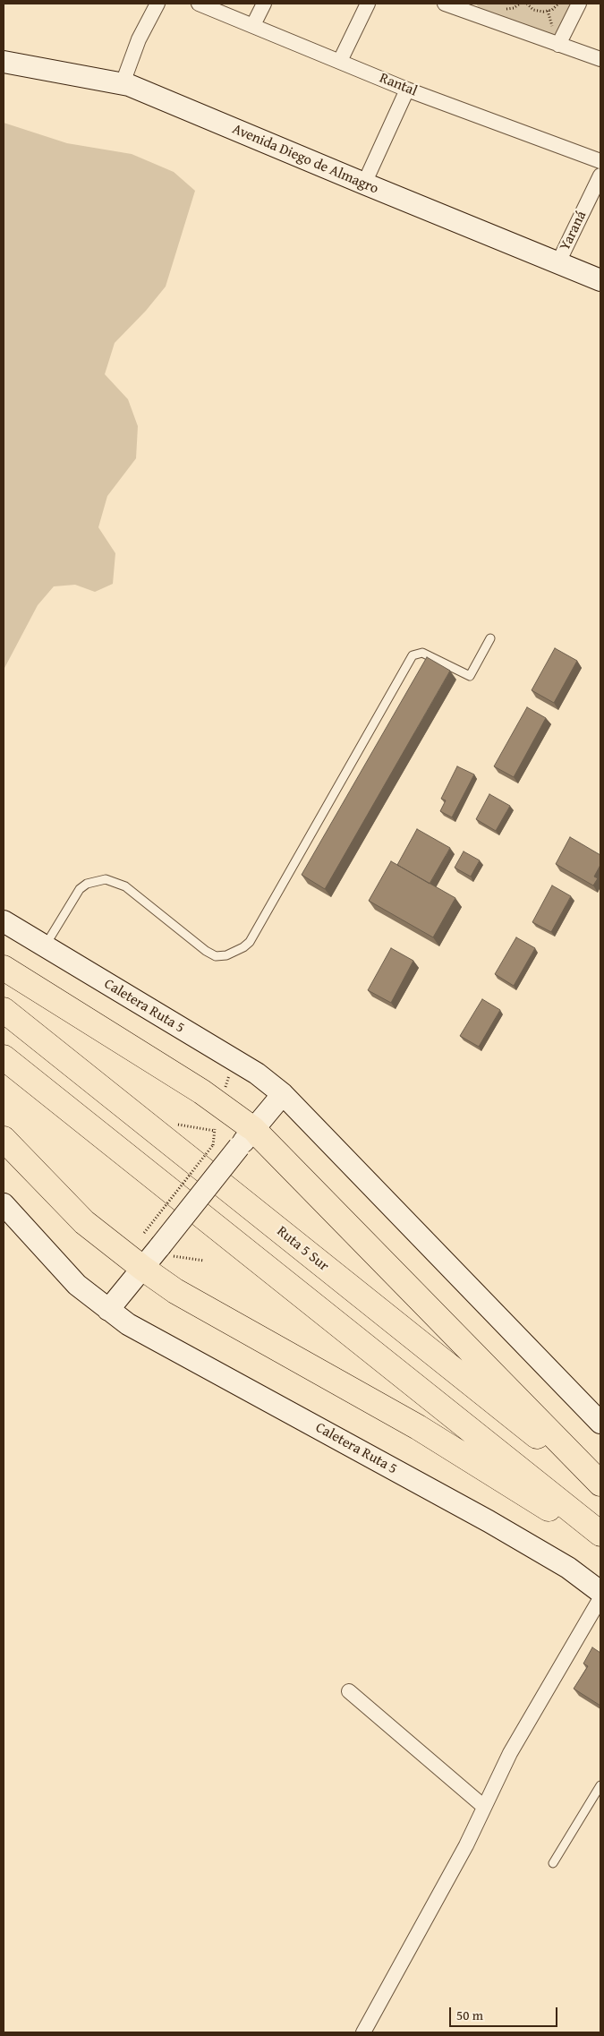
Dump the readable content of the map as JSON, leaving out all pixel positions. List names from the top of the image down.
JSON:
{
  "streets": {
    "highway": ["Ruta 5 Sur"],
    "street": [
      "Rantal",
      "Avenida Diego de Almagro",
      "Yaraná",
      "Caletera Ruta 5"
    ]
  },
  "crossings": [
    ["Avenida Diego de Almagro", "Yaraná"]
  ],
  "scale_bar": "50 m"
}
